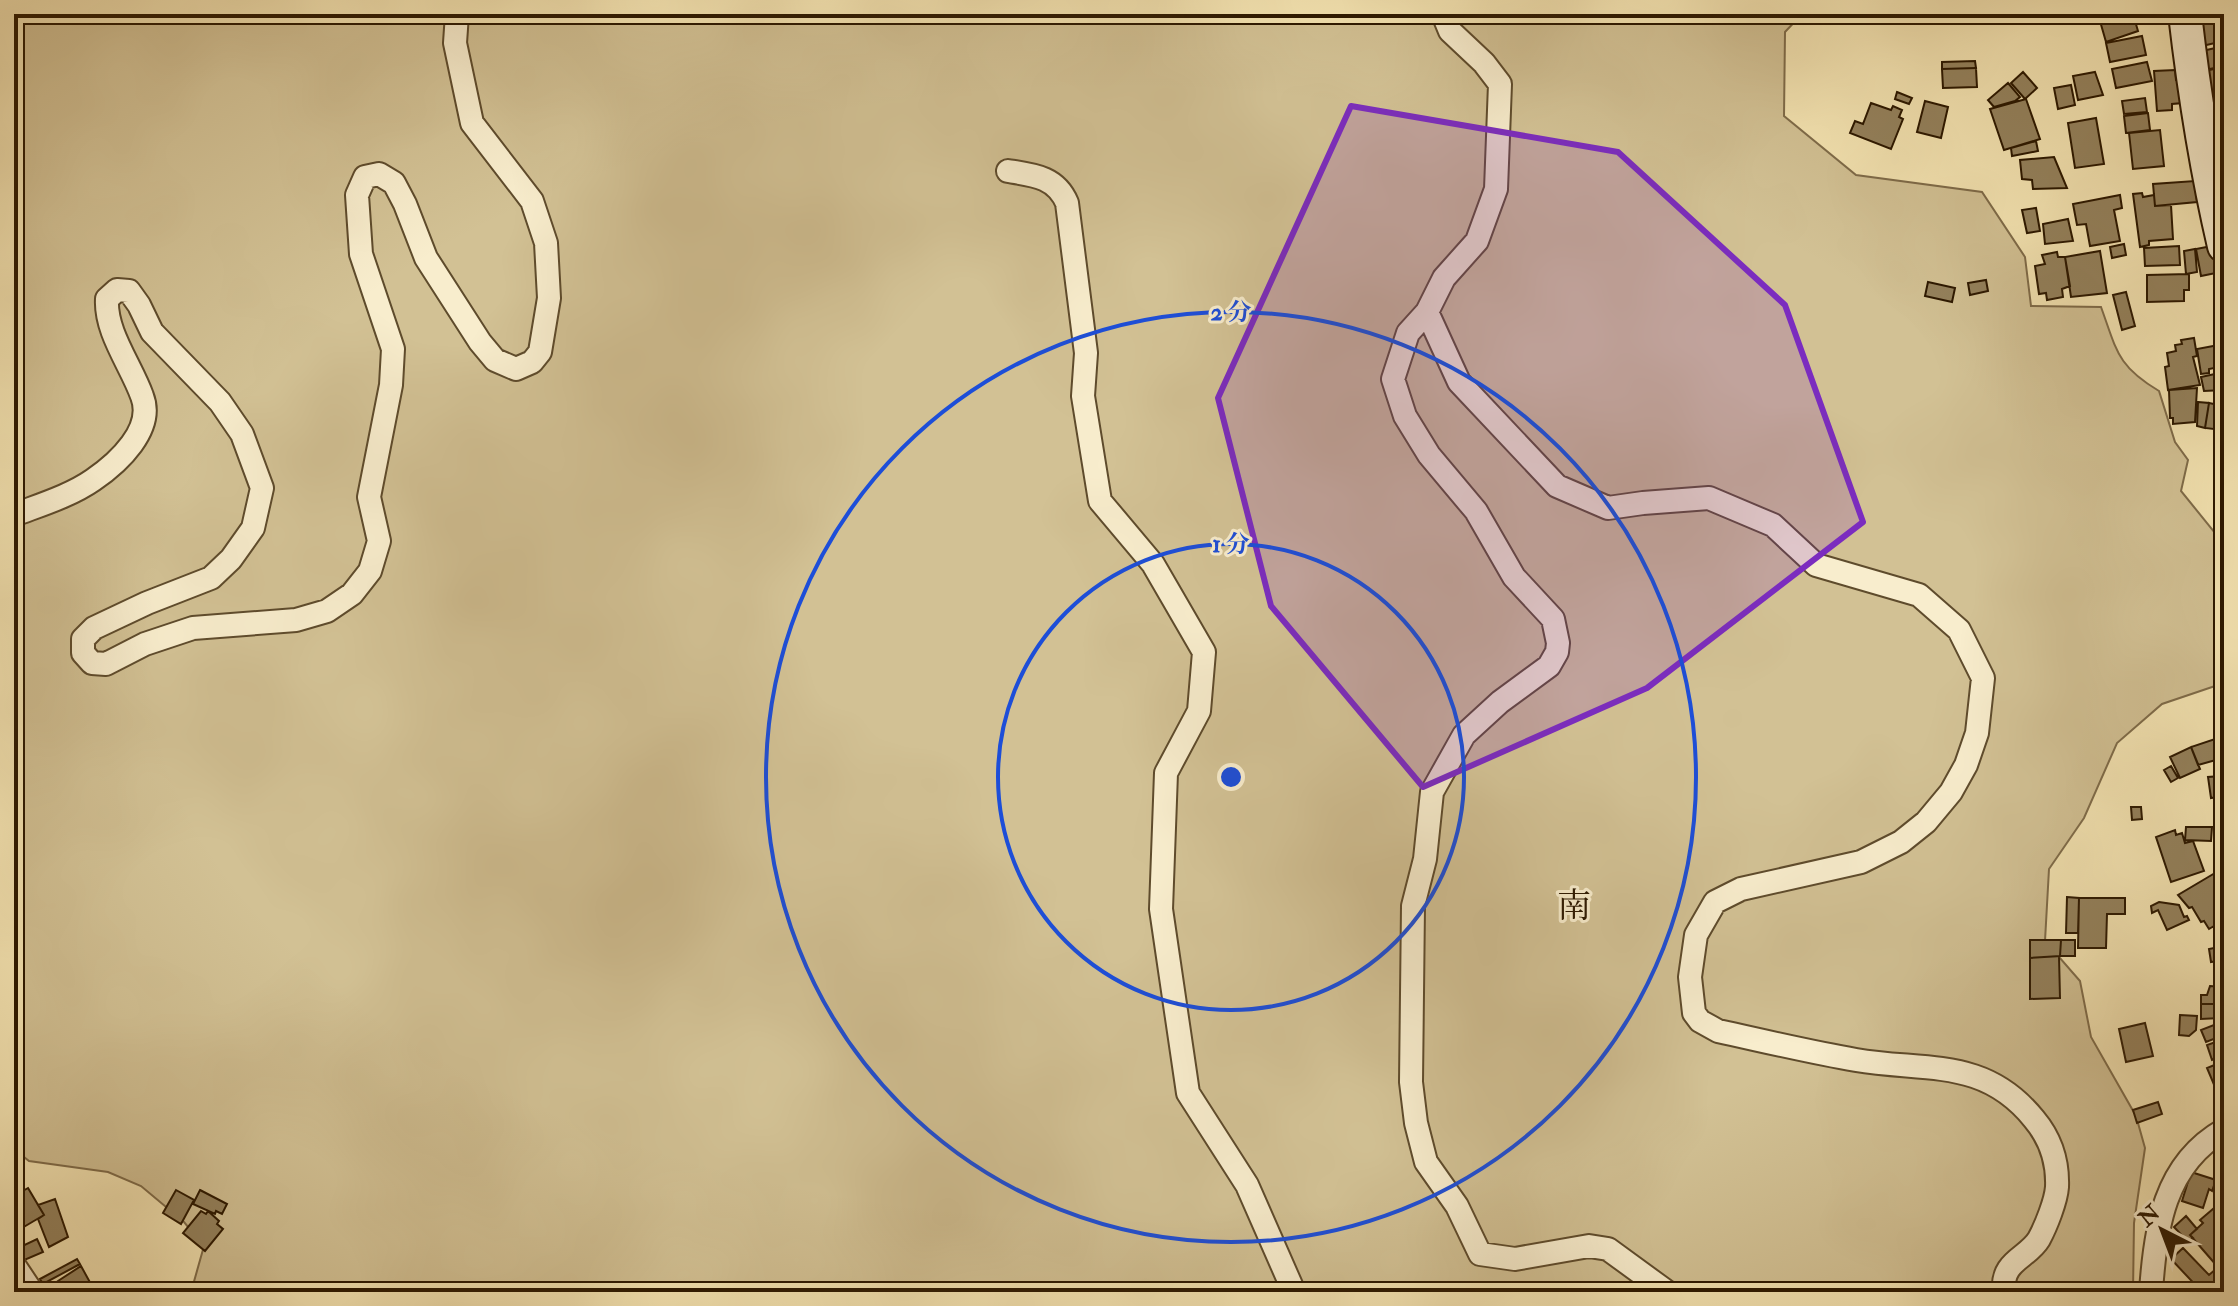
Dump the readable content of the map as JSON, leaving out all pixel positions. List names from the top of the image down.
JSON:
{
  "districts": ["南"],
  "north": "top left",
  "rings": ["2 分", "1 分"]
}
